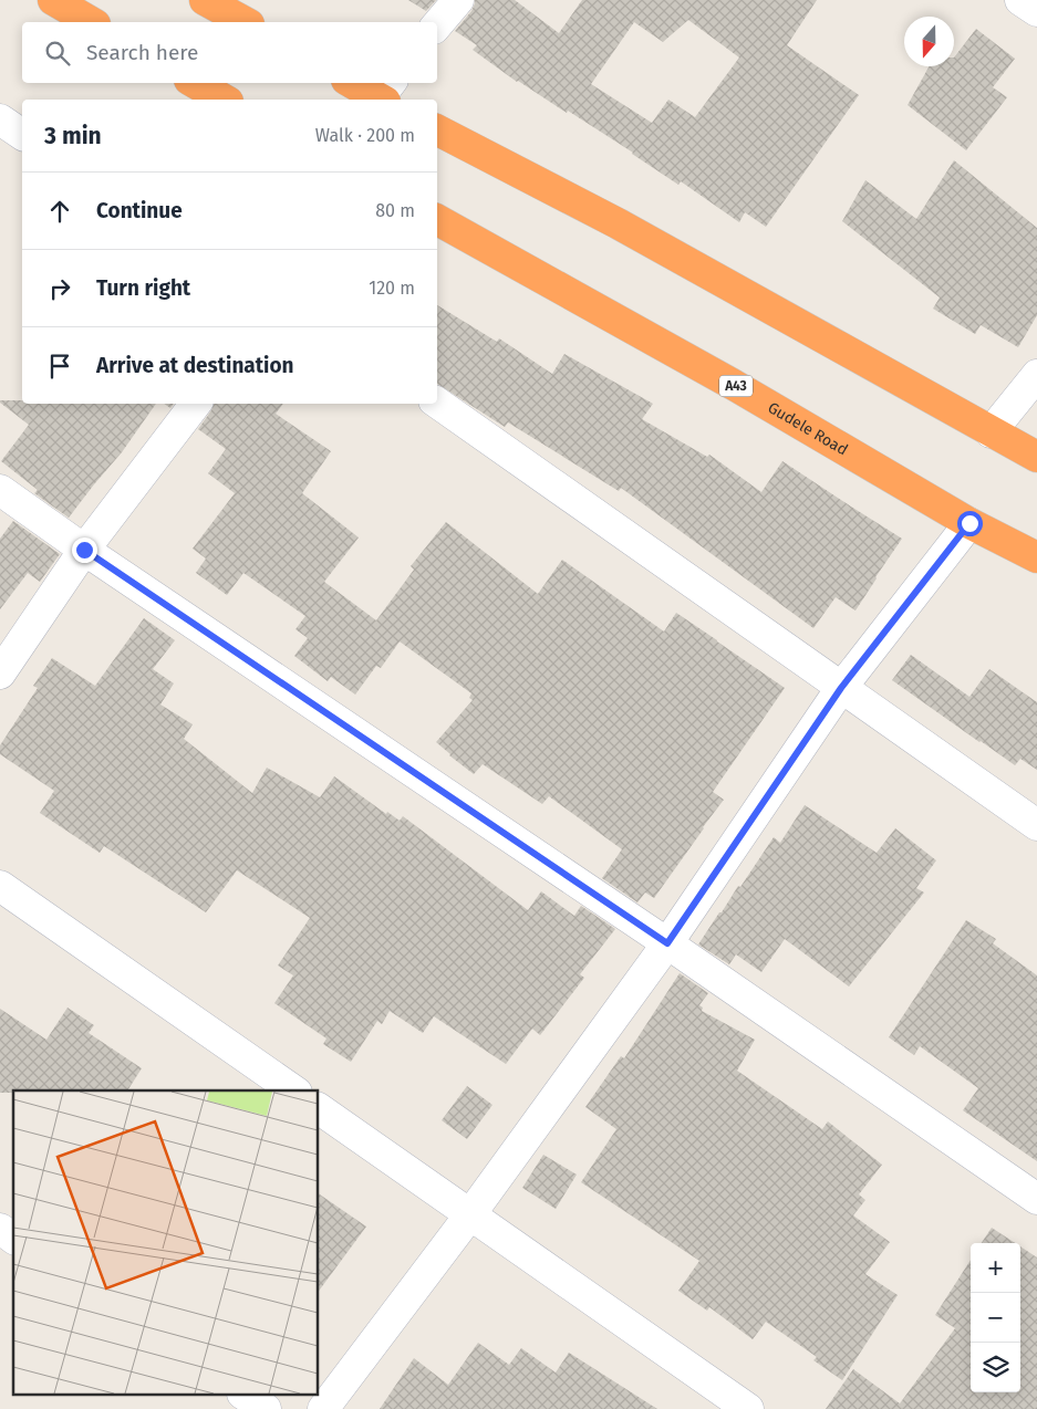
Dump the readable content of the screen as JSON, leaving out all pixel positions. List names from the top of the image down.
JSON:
{
  "streets": {
    "highway": ["A43", "Gudele Road"]
  },
  "north": "bottom",
  "page": {
    "search": "Search here",
    "heading": ["3 min", "Walk · 200 m"],
    "list": [
      ["Continue", "80 m"],
      ["Turn right", "120 m"],
      "Arrive at destination"
    ],
    "map_buttons": ["+", "−"]
  }
}
